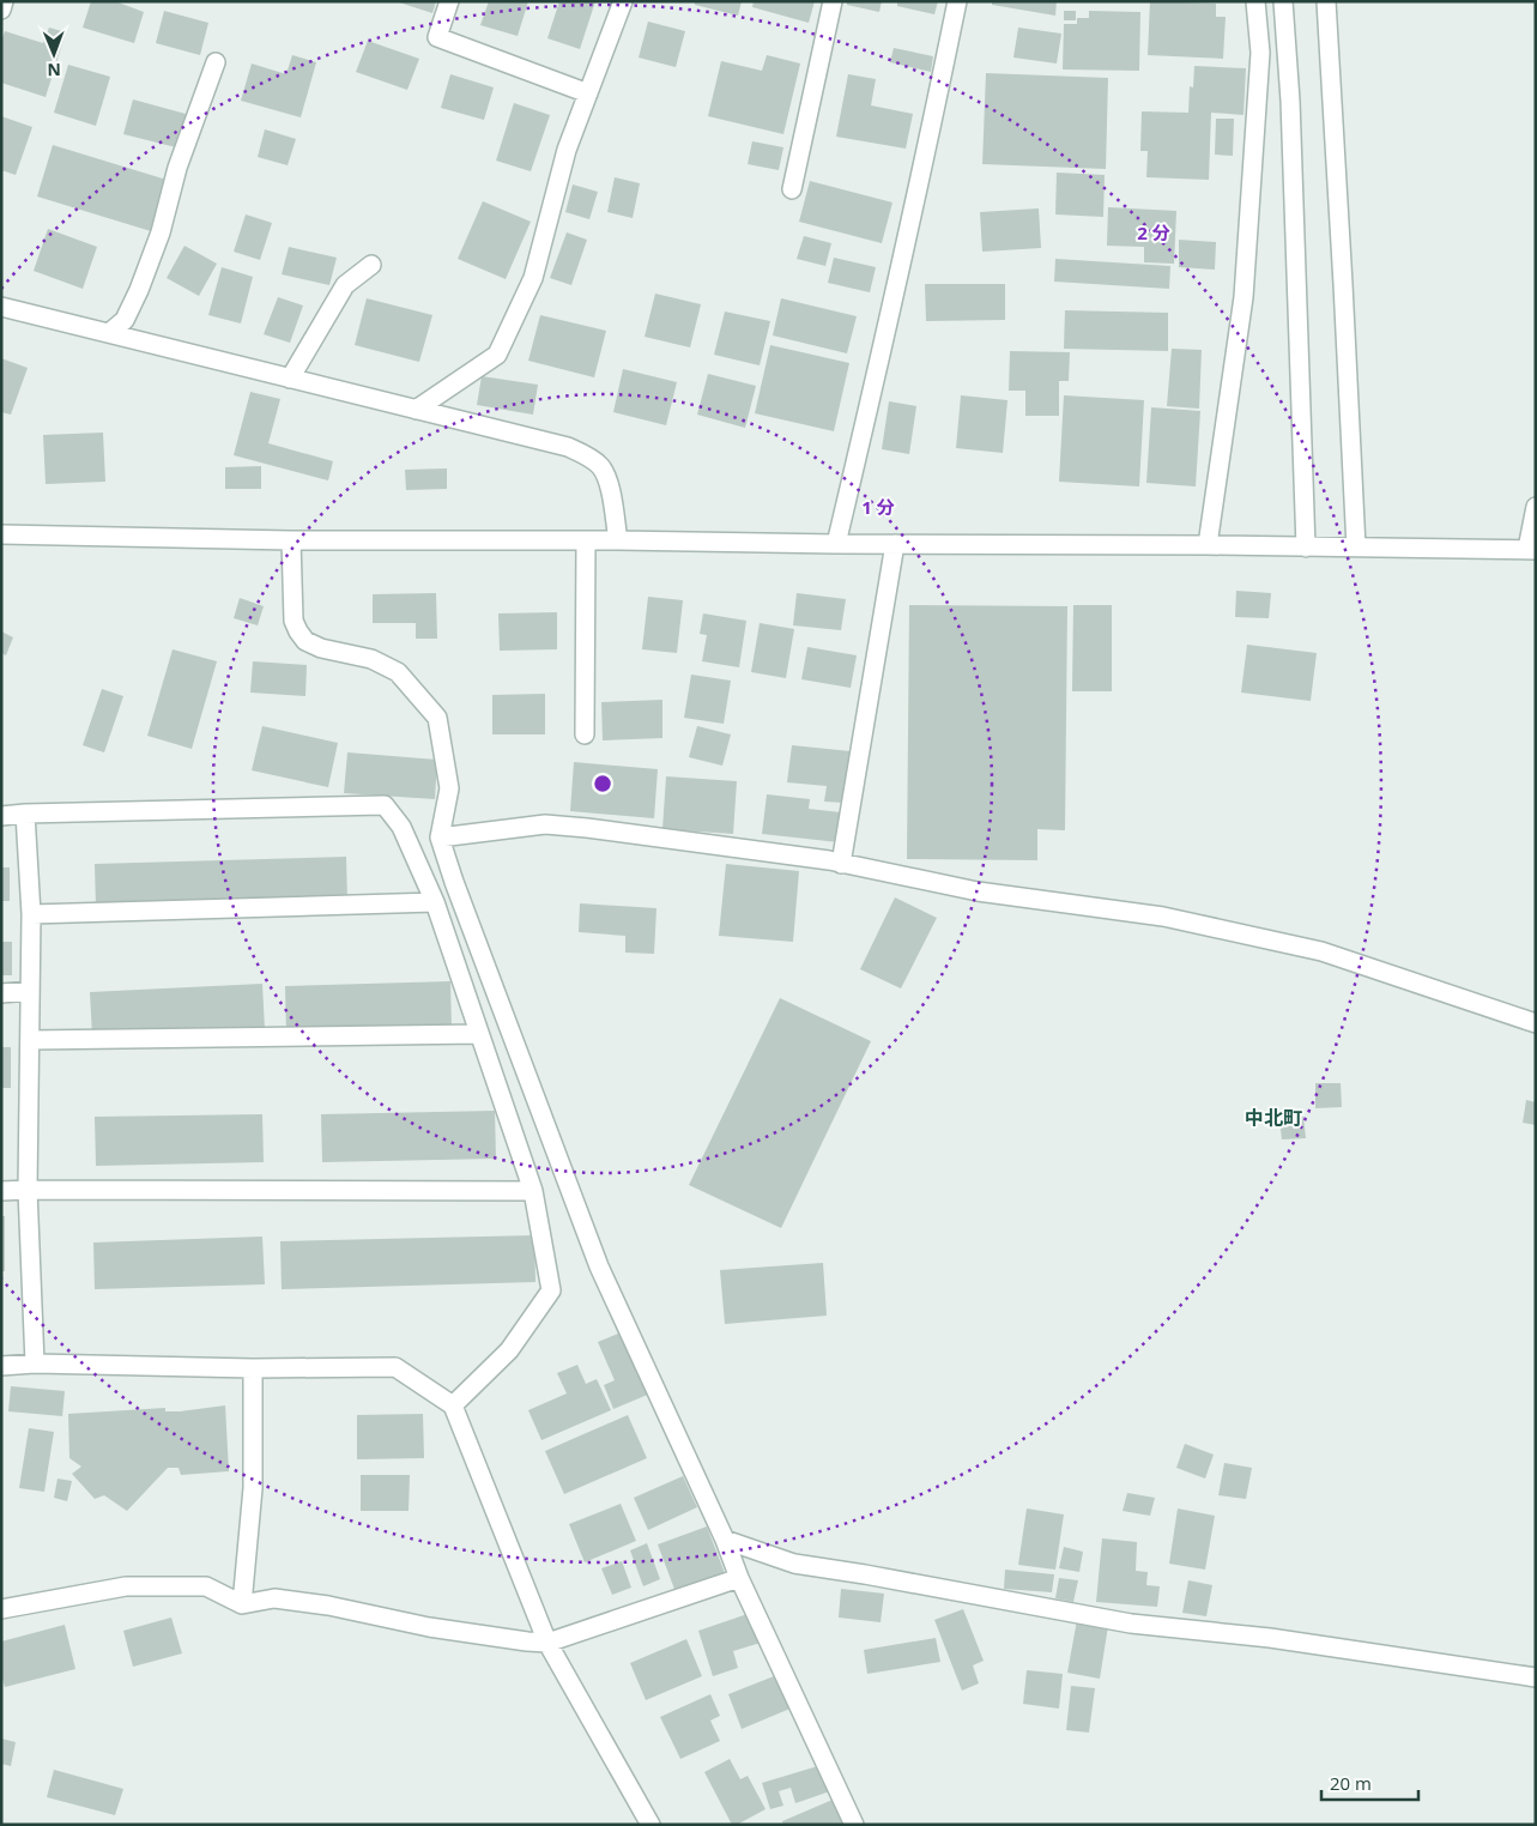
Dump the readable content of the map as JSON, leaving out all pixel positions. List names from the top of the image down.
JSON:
{
  "districts": ["中北町"],
  "scale_bar": "20 m",
  "north": "bottom",
  "rings": ["2 分", "1 分"]
}
